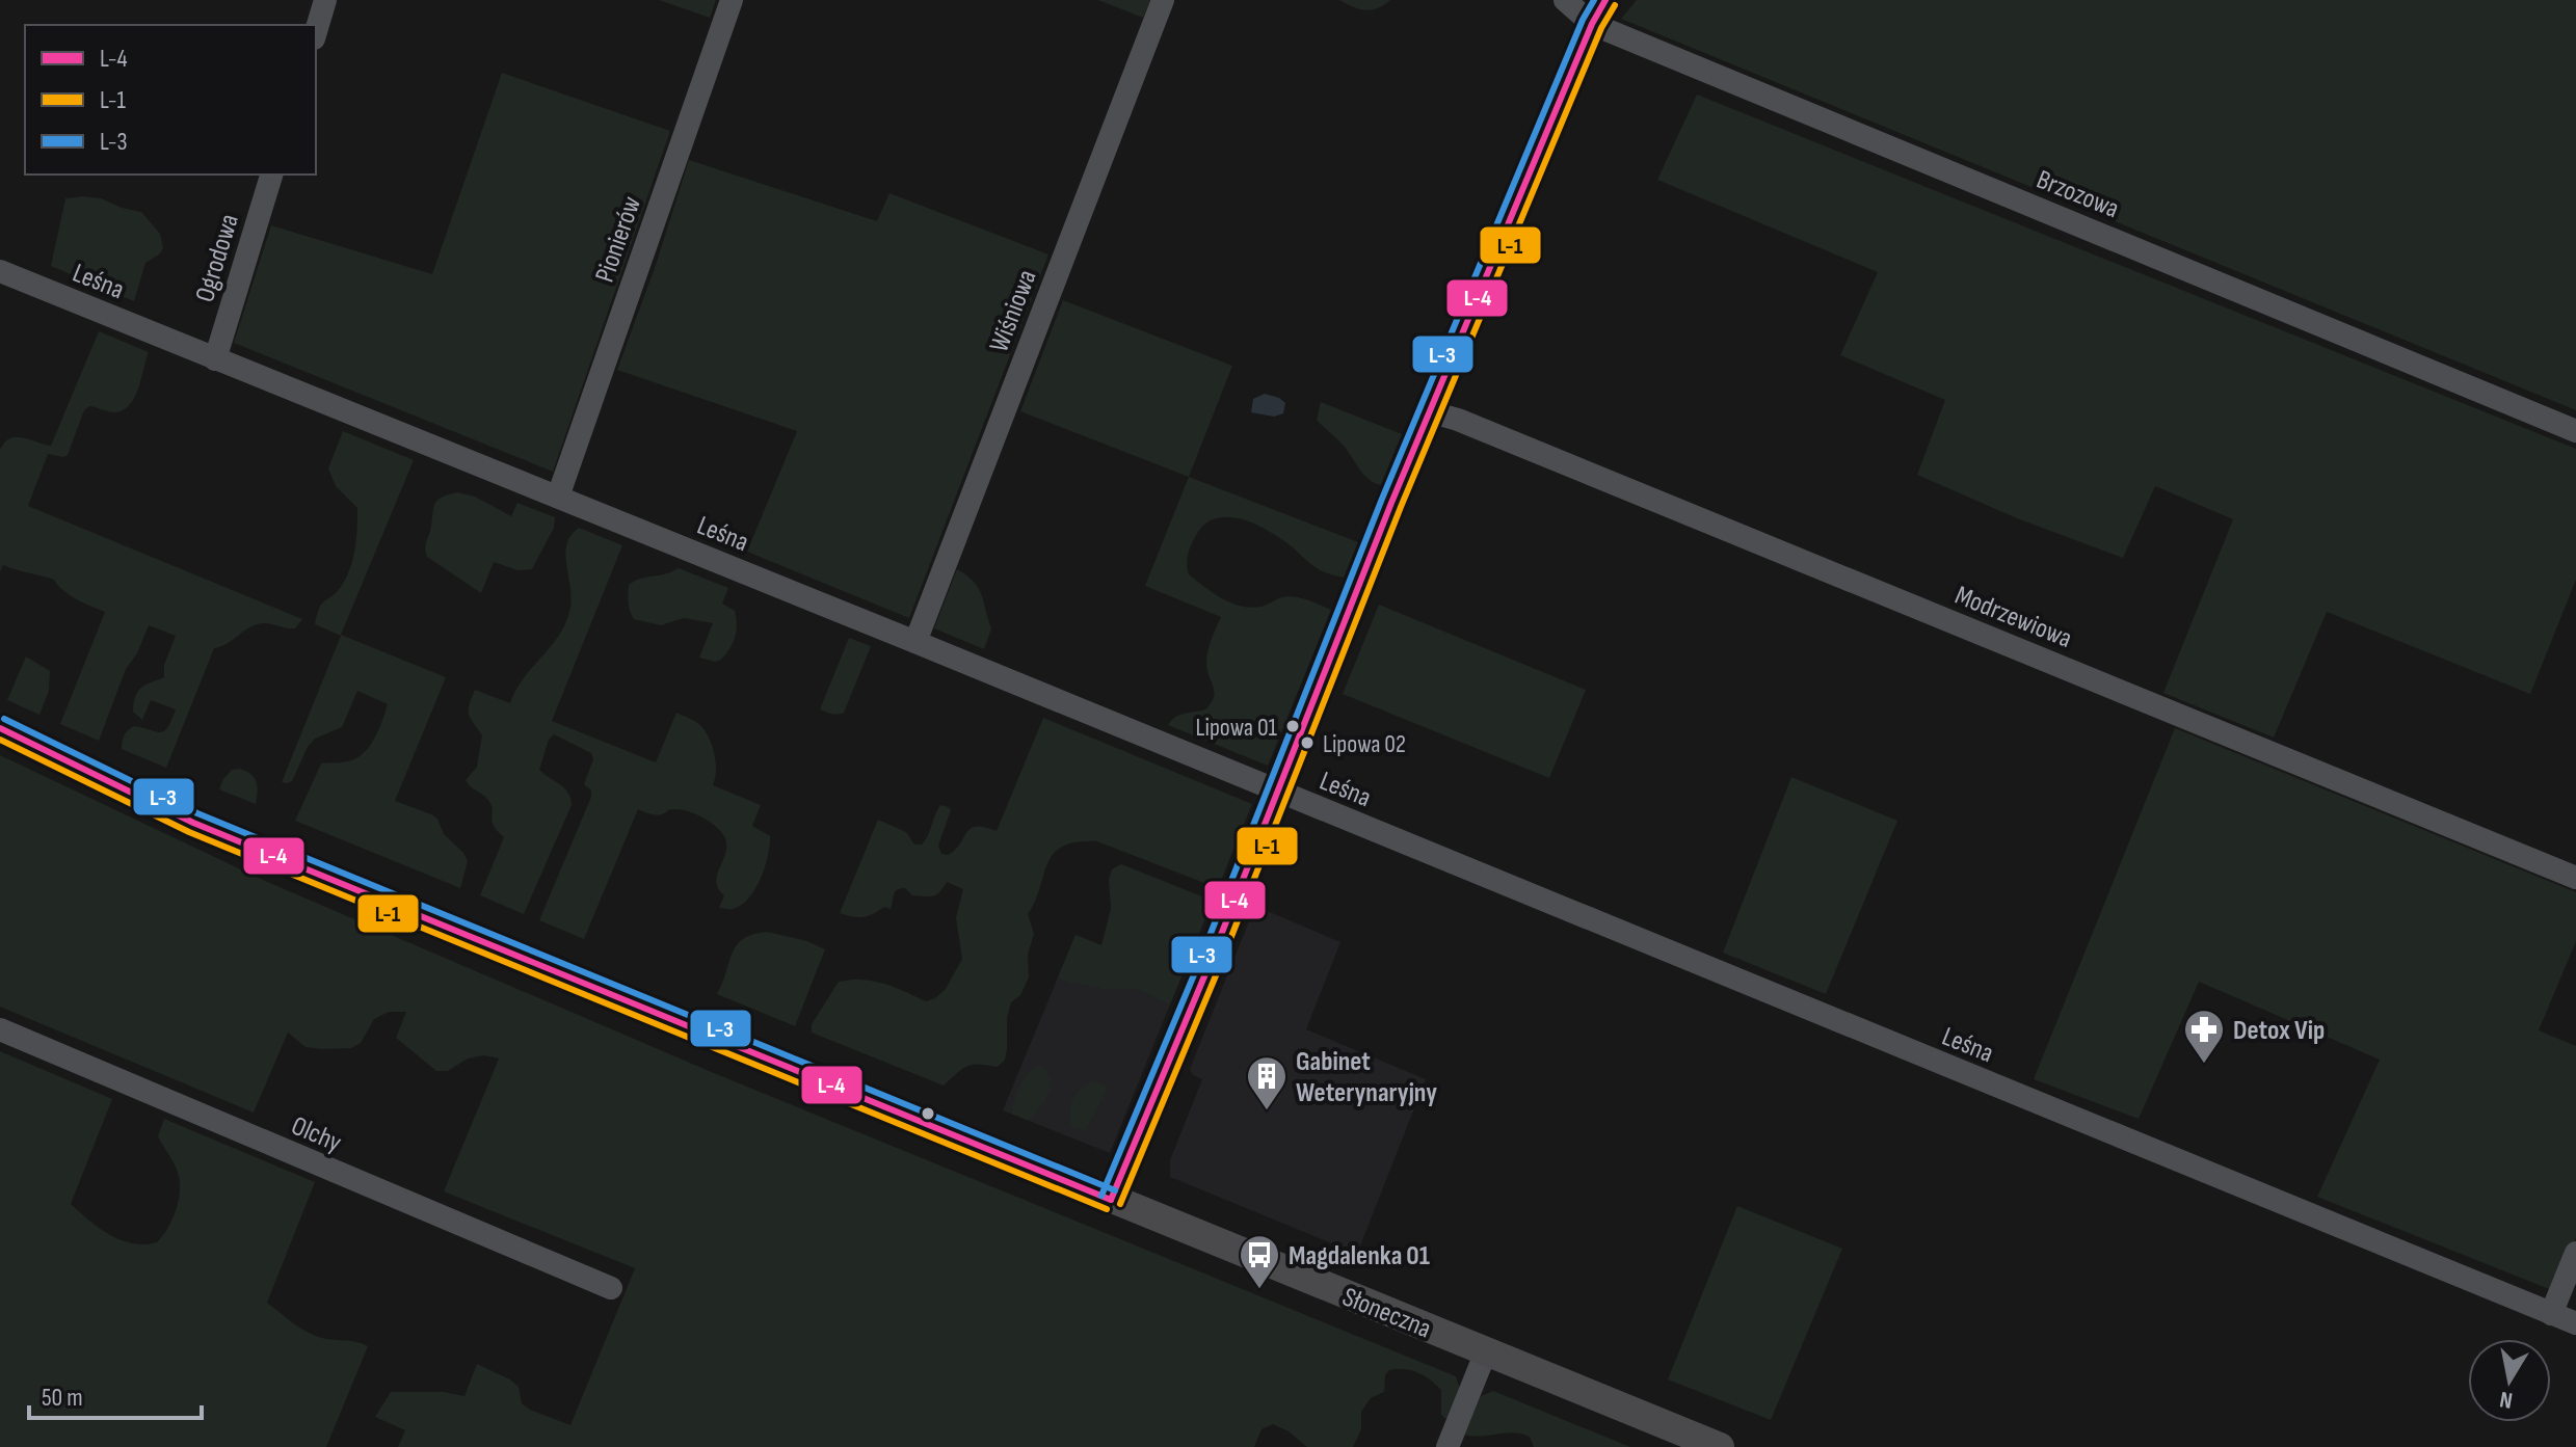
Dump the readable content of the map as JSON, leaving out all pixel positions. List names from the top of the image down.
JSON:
{
  "streets": {
    "main road": ["Słoneczna"],
    "street": [
      "Brzozowa",
      "Pionierów",
      "Ogrodowa",
      "Leśna",
      "Wiśniowa",
      "Modrzewiowa",
      "Olchy"
    ]
  },
  "crossings": [
    ["Pionierów", "Leśna"],
    ["Ogrodowa", "Leśna"],
    ["Leśna", "Wiśniowa"]
  ],
  "places": {
    "other": ["Lipowa 01", "Lipowa 02"],
    "pharmacy": ["Detox Vip"],
    "building": ["Gabinet Weterynaryjny"],
    "bus stop": ["Magdalenka 01"]
  },
  "lines": ["transit line L-4", "transit line L-3", "transit line L-1"],
  "legend": ["L-4", "L-1", "L-3"],
  "scale_bar": "50 m",
  "north": "bottom"
}
